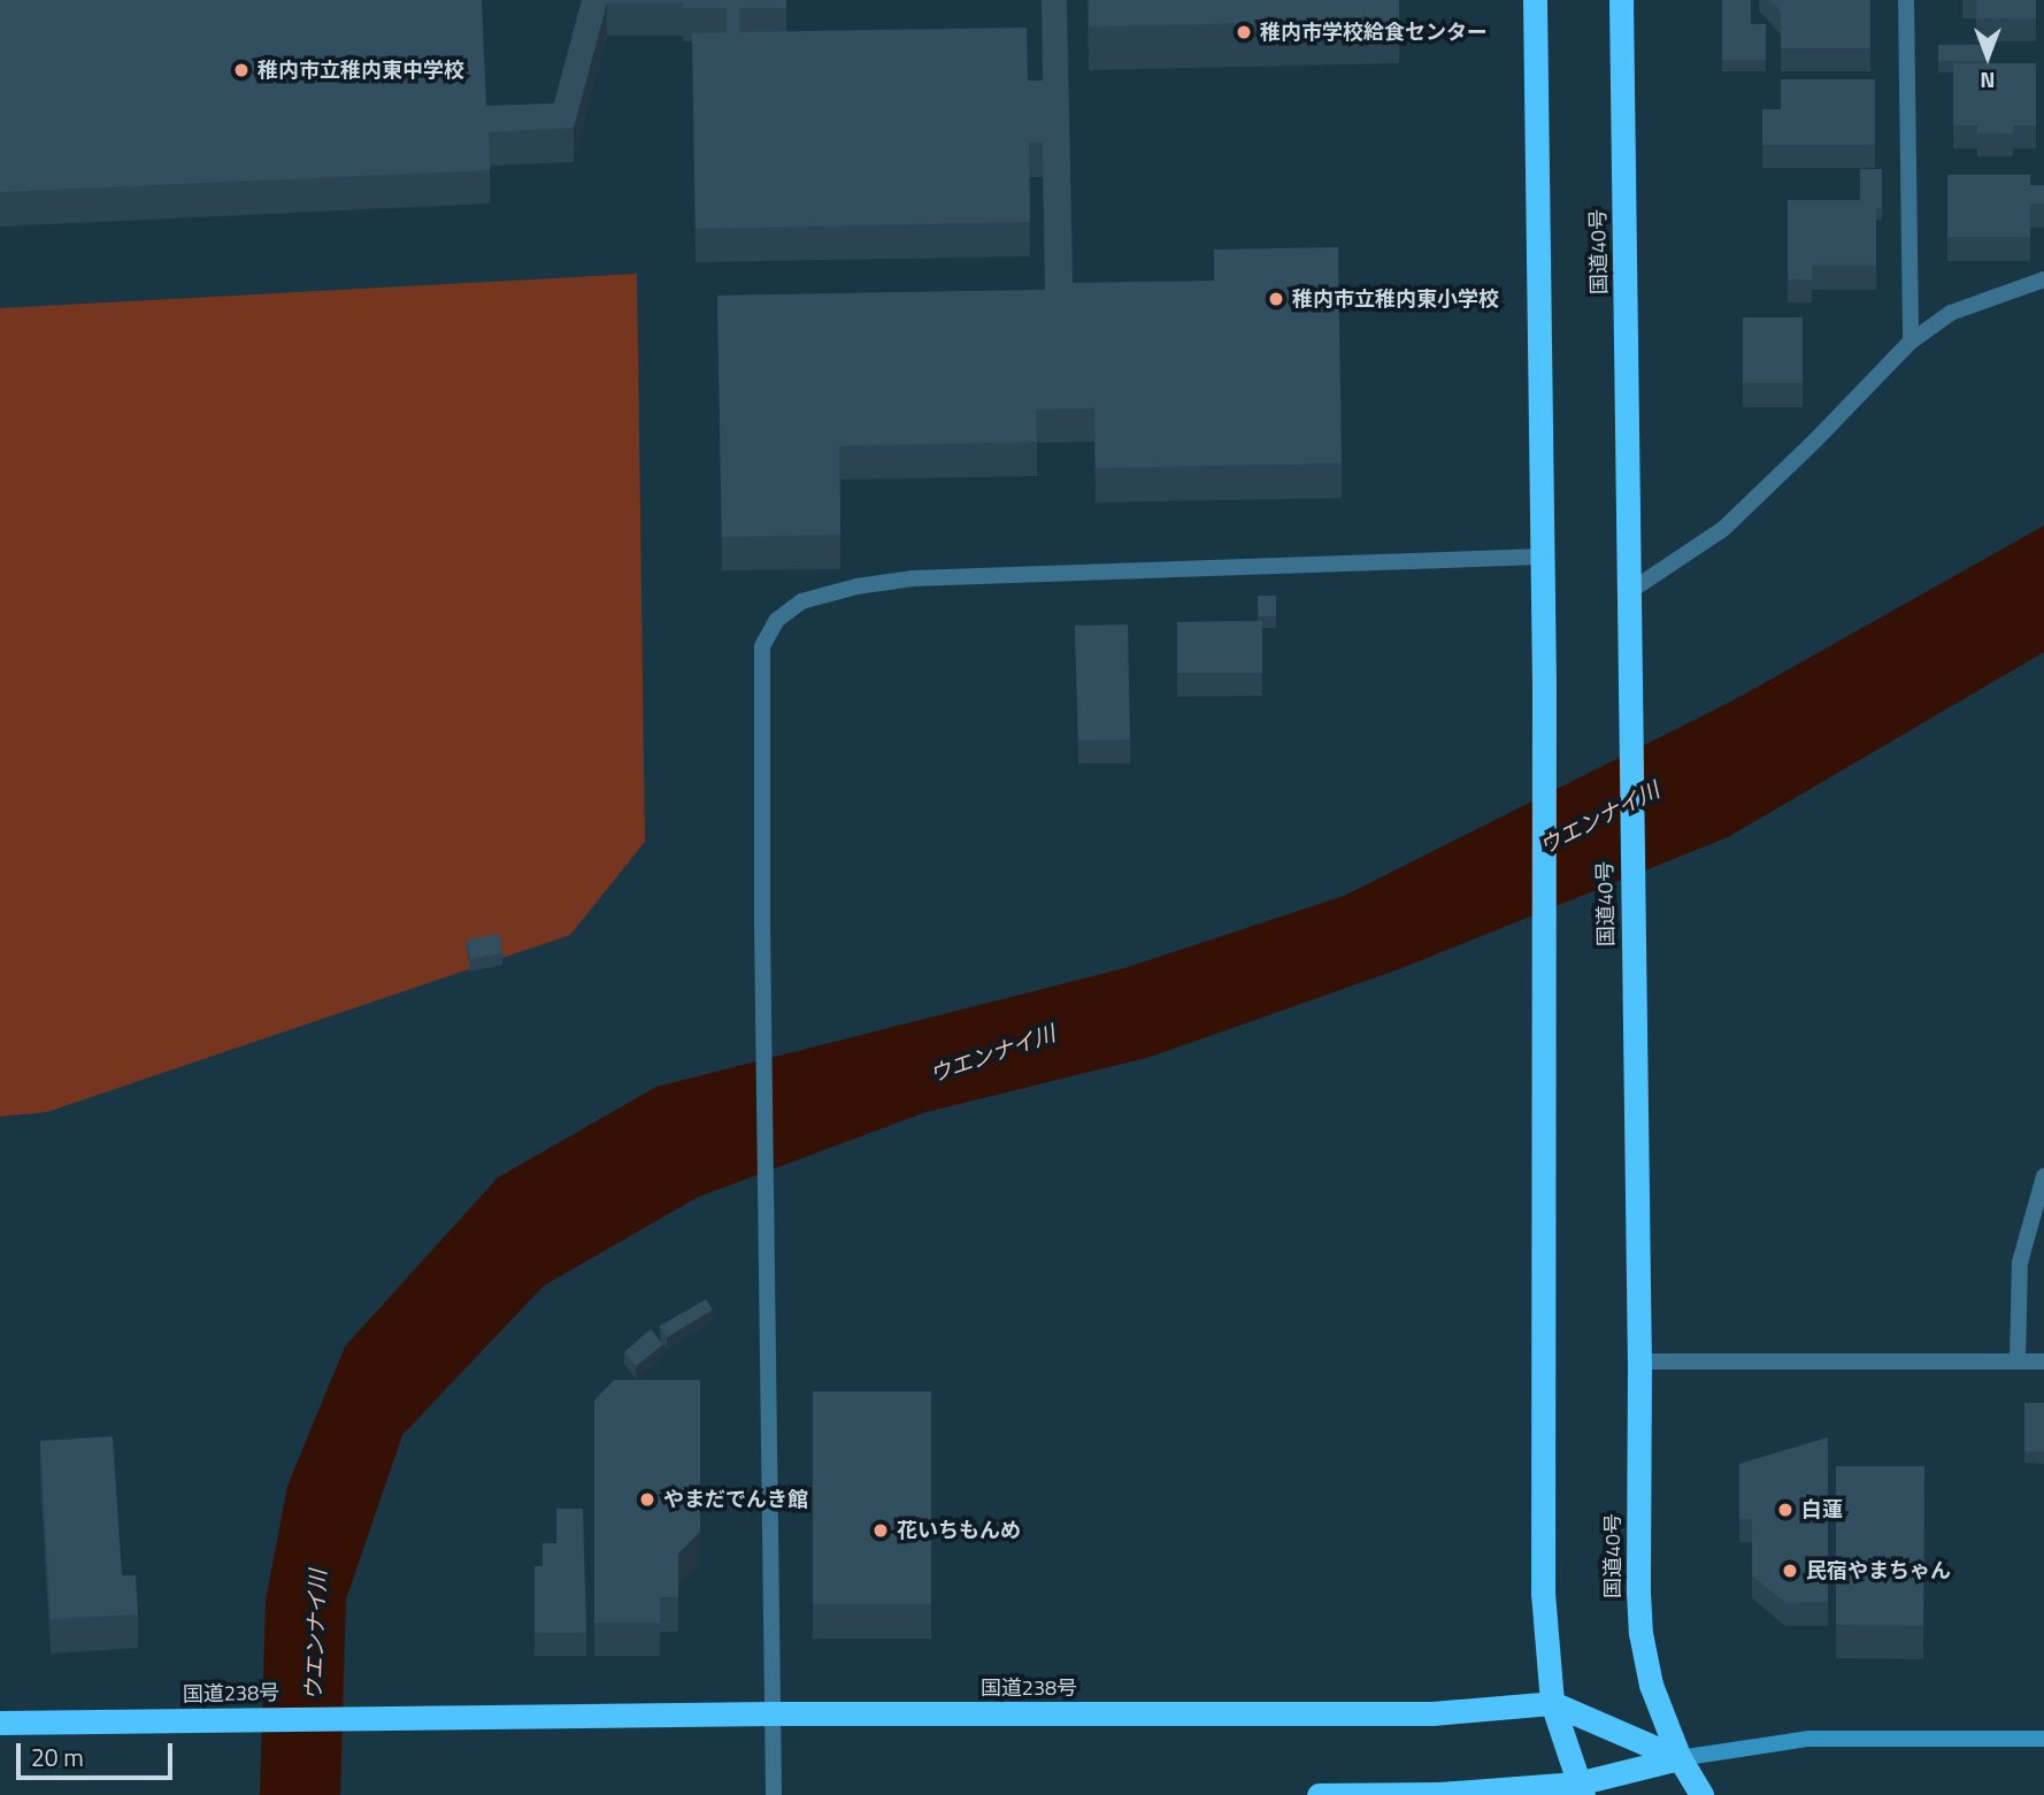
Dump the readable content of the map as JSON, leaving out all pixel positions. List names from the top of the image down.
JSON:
{
  "streets": {
    "highway": ["国道40号", "国道238号"]
  },
  "crossings": [
    ["国道40号", "国道238号"]
  ],
  "water": ["ウエンナイ川"],
  "places": [
    "稚内市学校給食センター",
    "稚内市立稚内東中学校",
    "稚内市立稚内東小学校",
    "やまだでんき館",
    "白蓮",
    "花いちもんめ",
    "民宿やまちゃん"
  ],
  "scale_bar": "20 m",
  "north": "bottom"
}
